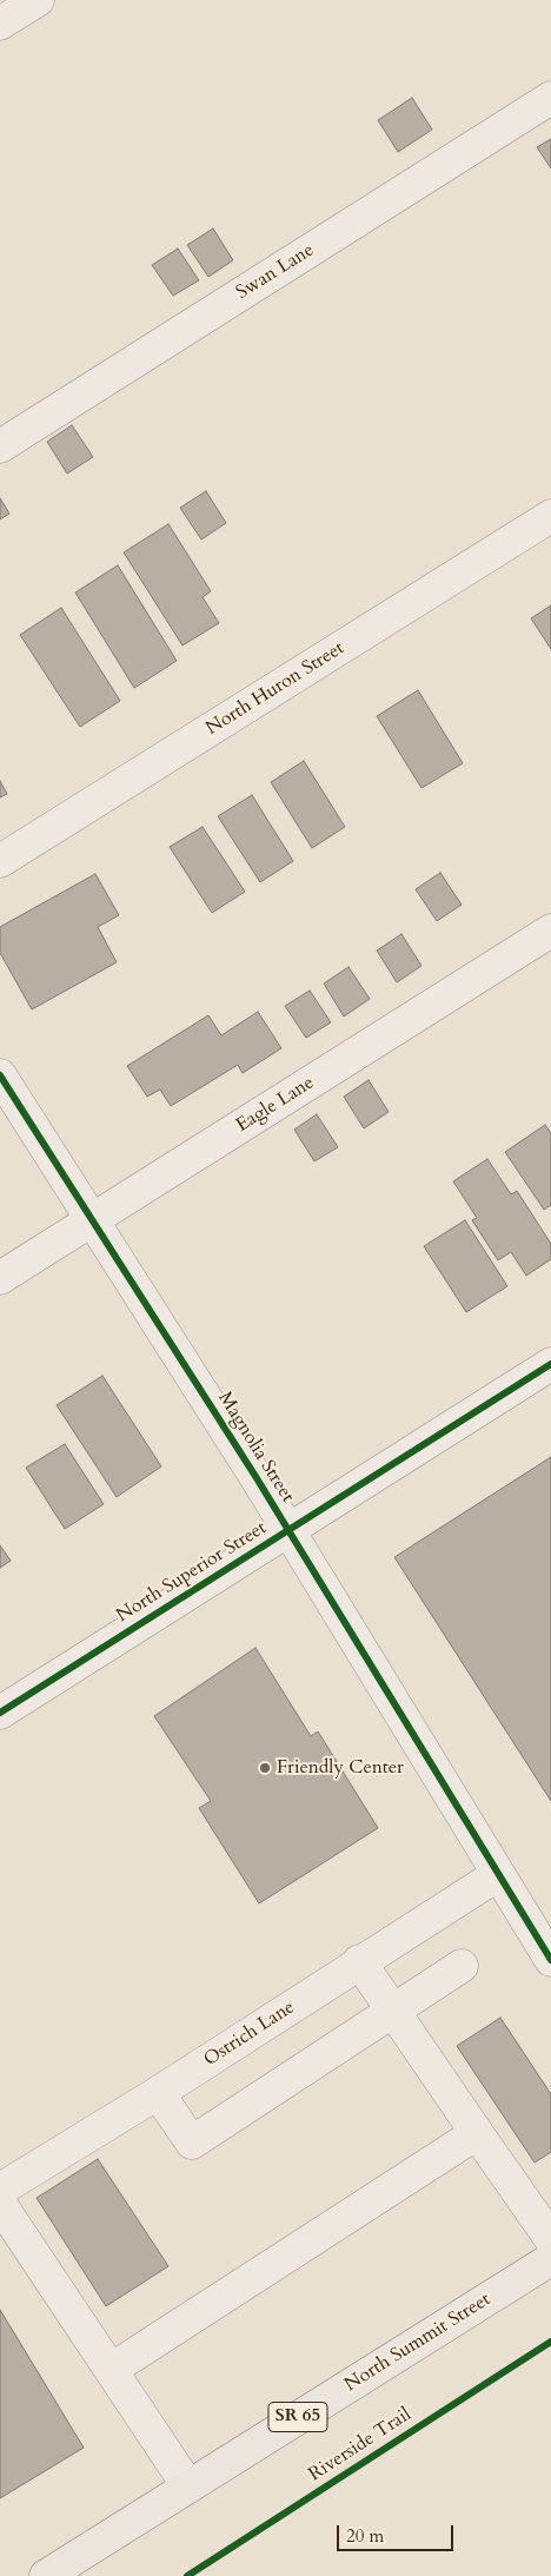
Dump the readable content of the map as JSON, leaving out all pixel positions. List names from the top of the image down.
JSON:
{
  "streets": {
    "main road": ["North Summit Street", "SR 65"],
    "street": [
      "Swan Lane",
      "North Huron Street",
      "Eagle Lane",
      "Magnolia Street",
      "North Superior Street",
      "Ostrich Lane"
    ],
    "cycle path": ["Riverside Trail"]
  },
  "crossings": [
    ["Eagle Lane", "Magnolia Street"],
    ["Magnolia Street", "North Superior Street"],
    ["Magnolia Street", "Ostrich Lane"]
  ],
  "places": ["Friendly Center"],
  "scale_bar": "20 m"
}
